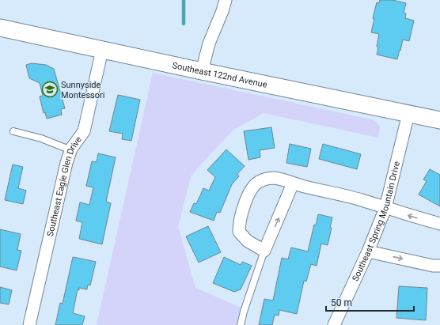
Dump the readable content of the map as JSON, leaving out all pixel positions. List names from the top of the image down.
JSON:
{
  "streets": {
    "main road": ["Southeast 122nd Avenue"],
    "street": ["Southeast Eagle Glen Drive", "Southeast Spring Mountain Drive"]
  },
  "crossings": [
    ["Southeast 122nd Avenue", "Southeast Eagle Glen Drive"],
    ["Southeast 122nd Avenue", "Southeast Spring Mountain Drive"]
  ],
  "places": {
    "school or university": ["Sunnyside Montessori"]
  },
  "scale_bar": "50 m"
}
